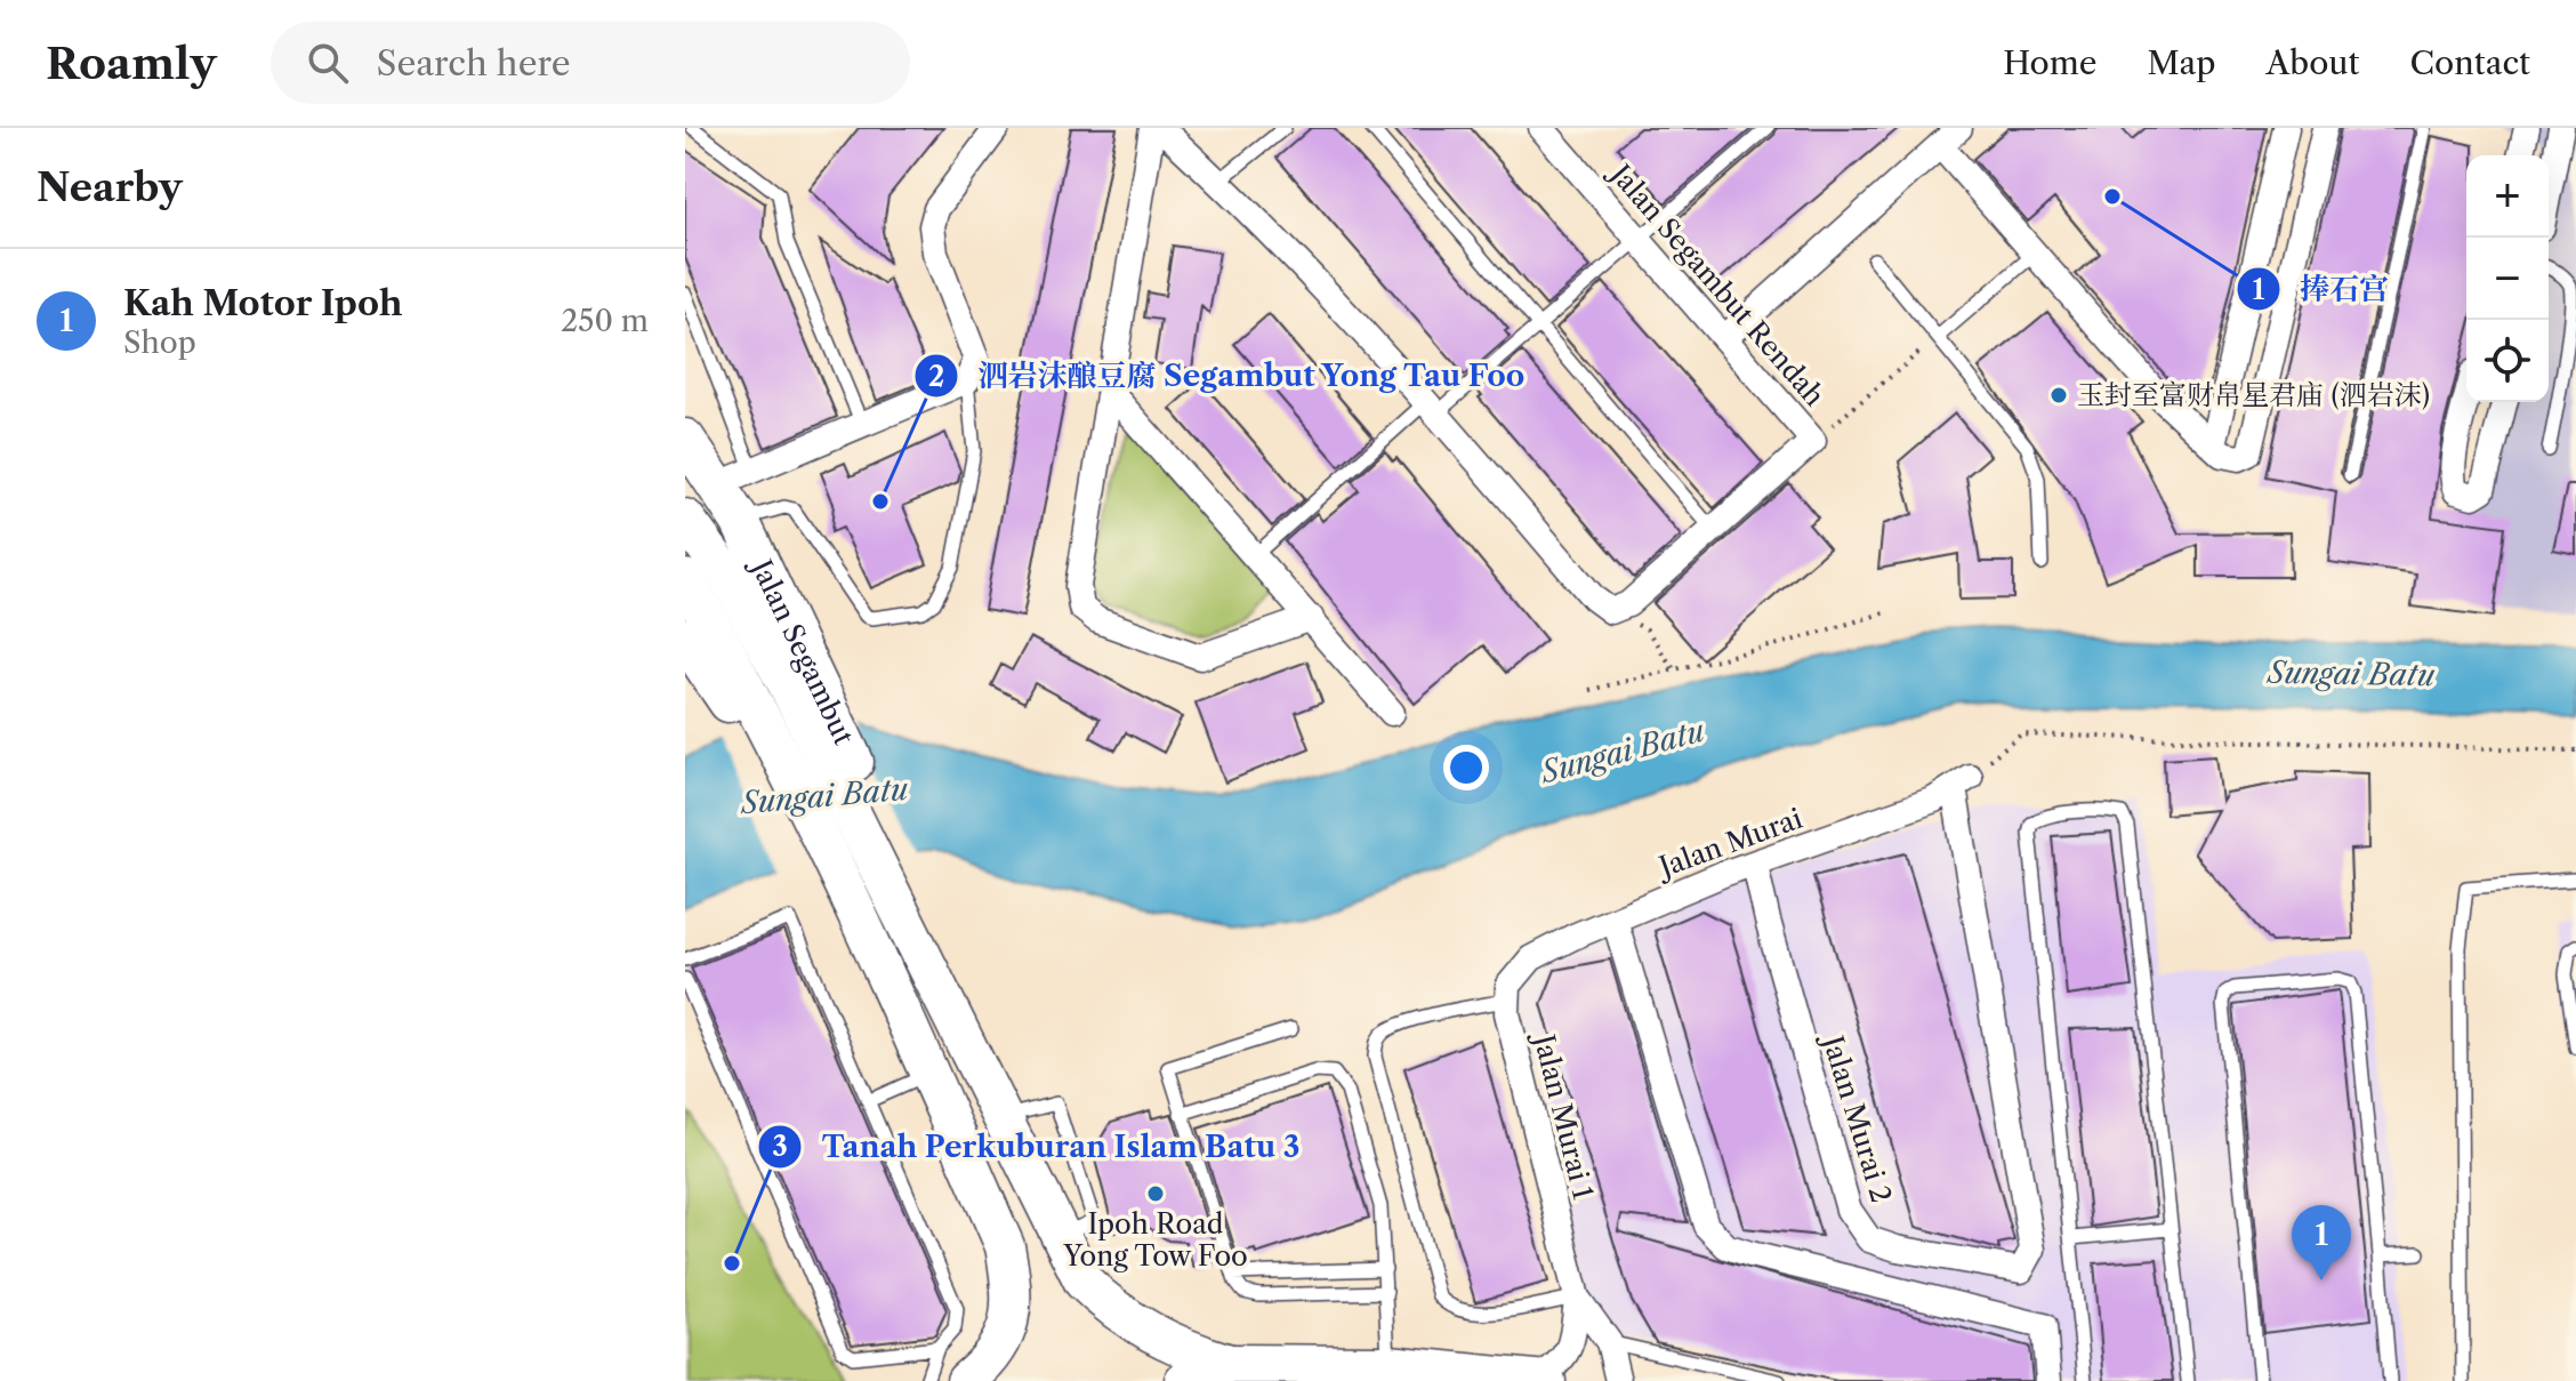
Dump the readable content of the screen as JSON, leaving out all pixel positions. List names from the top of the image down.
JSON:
{
  "streets": {
    "main road": ["Jalan Segambut"],
    "street": [
      "Jalan Segambut Rendah",
      "Jalan Murai",
      "Jalan Murai 1",
      "Jalan Murai 2"
    ]
  },
  "crossings": [
    ["Jalan Murai", "Jalan Murai 1"],
    ["Jalan Murai", "Jalan Murai 2"]
  ],
  "water": ["Sungai Batu"],
  "places": [
    "捧石宫",
    "玉封至富财帛星君庙 (泗岩沫)",
    "泗岩沫酿豆腐 Segambut Yong Tau Foo",
    "Ipoh Road Yong Tow Foo",
    "Tanah Perkuburan Islam Batu 3"
  ],
  "page": {
    "header": "Roamly",
    "search": "Search here",
    "nav": [
      "Home",
      "Map",
      "About",
      "Contact"
    ],
    "heading": "Nearby",
    "map_buttons": ["+", "−"],
    "list": [
      {
        "mark": "1",
        "name": "Kah Motor Ipoh",
        "note": "Shop",
        "value": "250 m"
      }
    ],
    "pins": "1"
  }
}
